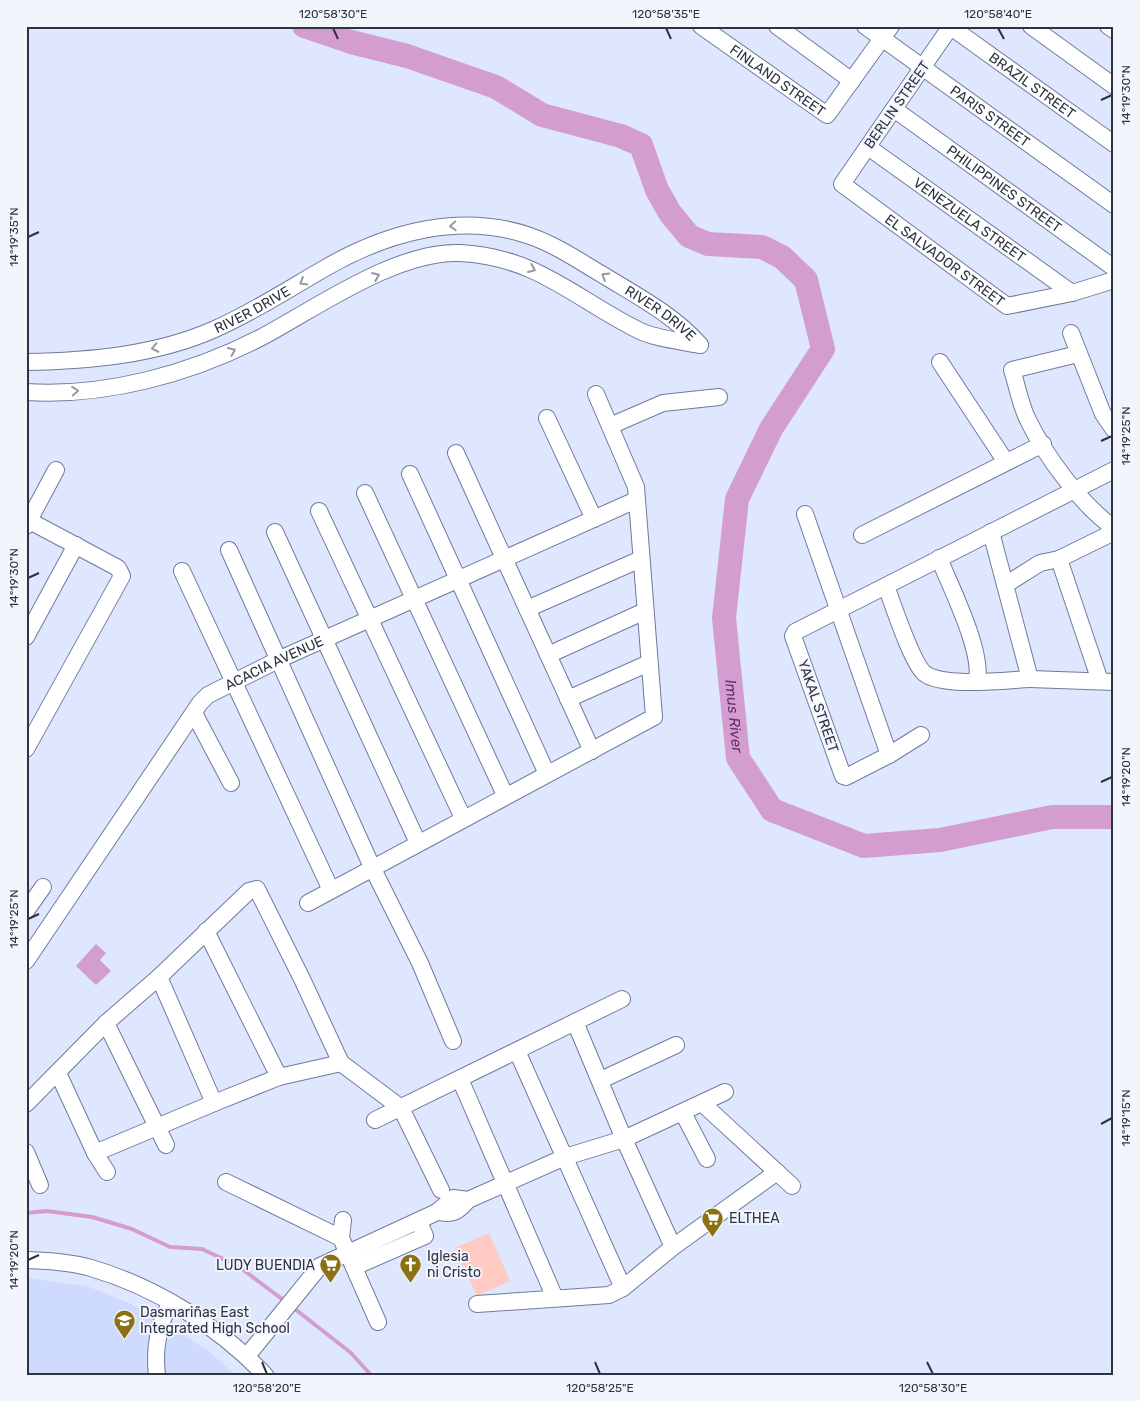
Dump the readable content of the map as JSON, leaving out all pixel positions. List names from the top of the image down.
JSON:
{
  "streets": {
    "street": [
      "FINLAND STREET",
      "BRAZIL STREET",
      "BERLIN STREET",
      "PARIS STREET",
      "PHILIPPINES STREET",
      "VENEZUELA STREET",
      "EL SALVADOR STREET",
      "RIVER DRIVE",
      "ACACIA AVENUE",
      "YAKAL STREET"
    ]
  },
  "crossings": [
    ["FINLAND STREET", "PARIS STREET"],
    ["BRAZIL STREET", "BERLIN STREET"],
    ["BERLIN STREET", "PARIS STREET"],
    ["BERLIN STREET", "PHILIPPINES STREET"],
    ["BERLIN STREET", "VENEZUELA STREET"],
    ["BERLIN STREET", "EL SALVADOR STREET"],
    ["VENEZUELA STREET", "EL SALVADOR STREET"]
  ],
  "water": ["Imus River"],
  "places": {
    "supermarket": ["ELTHEA", "LUDY BUENDIA"],
    "church": ["Iglesia ni Cristo"],
    "school or university": ["Dasmariñas East Integrated High School"]
  },
  "coordinates": [
    "120°58'30\"E",
    "120°58'35\"E",
    "120°58'40\"E",
    "14°19'30\"N",
    "14°19'35\"N",
    "14°19'25\"N",
    "14°19'20\"N",
    "14°19'15\"N",
    "120°58'20\"E",
    "120°58'25\"E"
  ]
}
